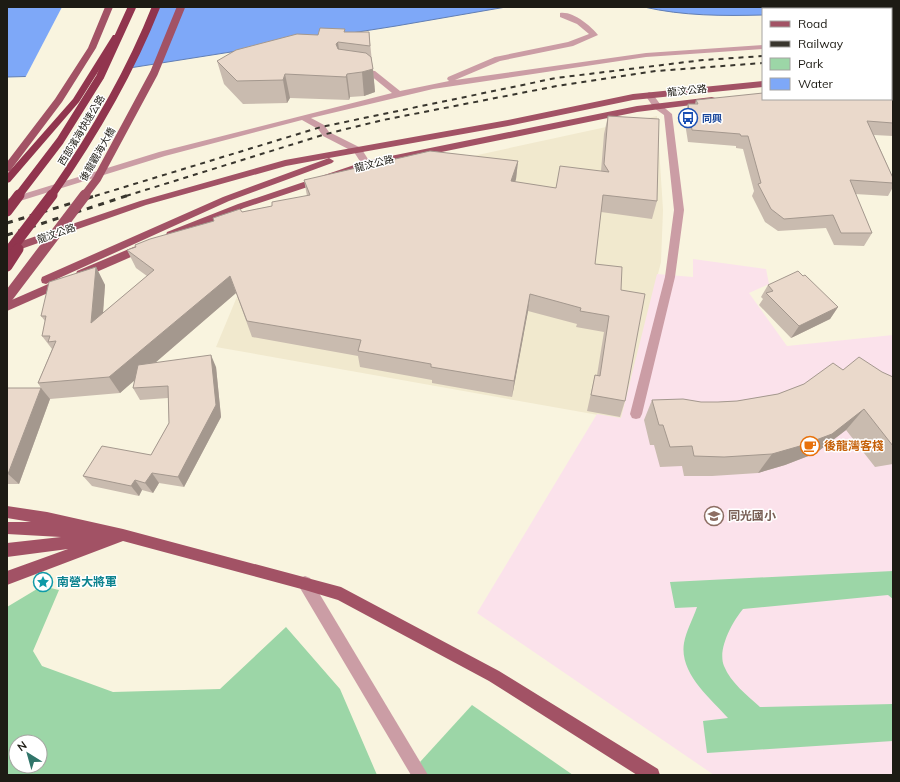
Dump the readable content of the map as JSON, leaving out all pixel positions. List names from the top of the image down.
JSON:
{
  "streets": {
    "highway": ["西部濱海快速公路"],
    "main road": ["龍汶公路", "後龍觀海大橋"]
  },
  "places": {
    "bus stop": ["同興"],
    "cafe": ["後龍灣客棧"],
    "school or university": ["同光國小"],
    "place": ["南營大將軍"]
  },
  "legend": [
    "Road",
    "Railway",
    "Park",
    "Water"
  ],
  "north": "top left"
}
